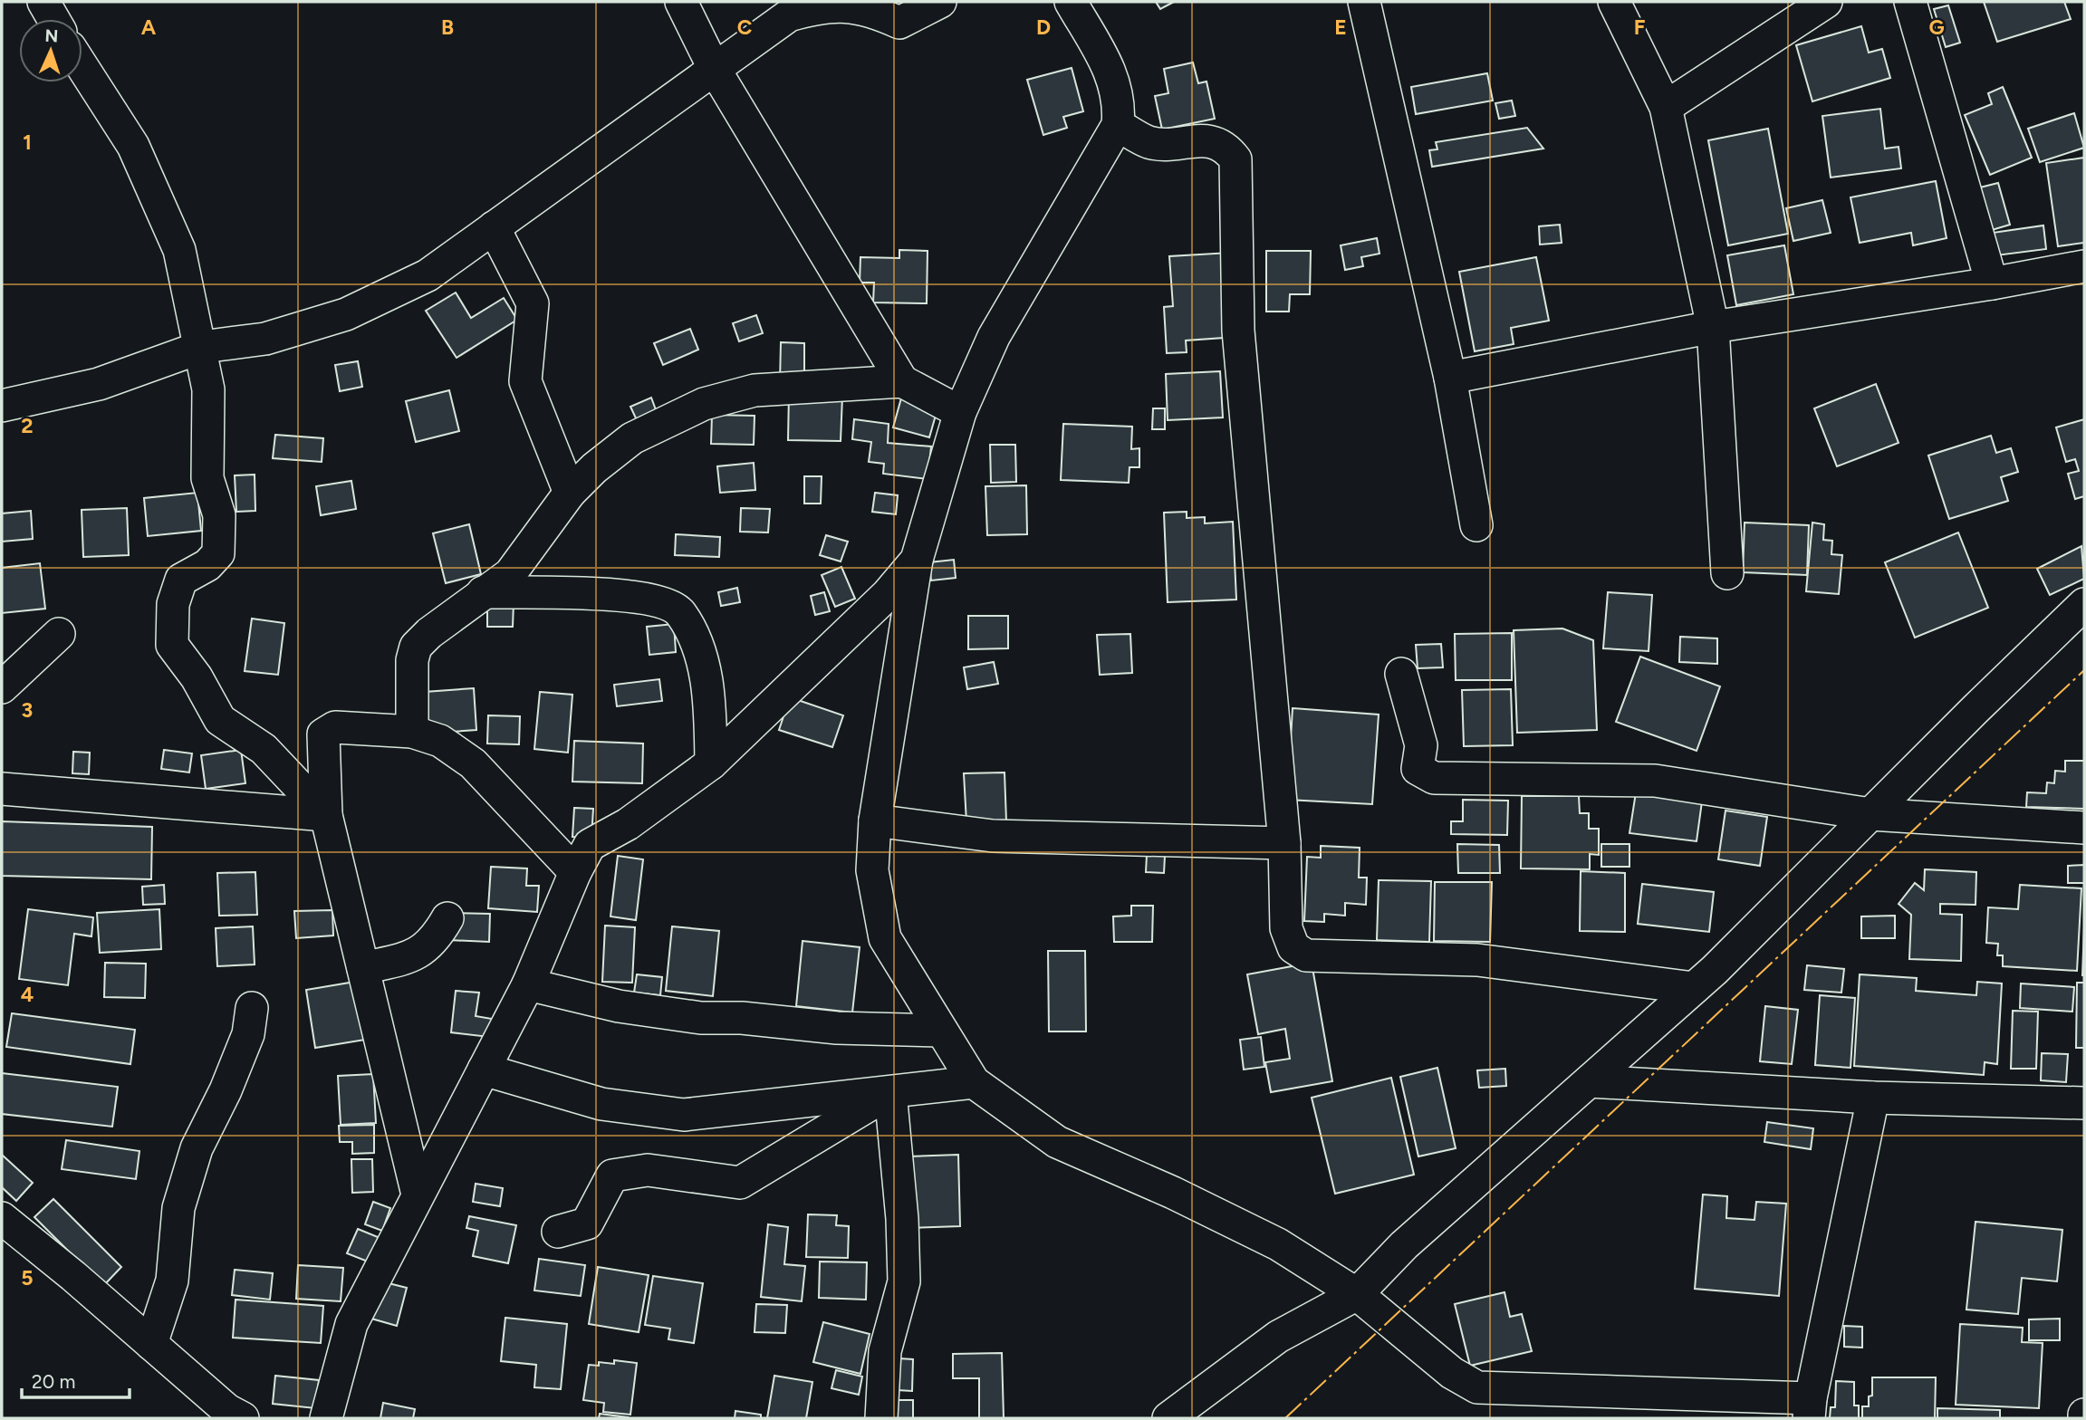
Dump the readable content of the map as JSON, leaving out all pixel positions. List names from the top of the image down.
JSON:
{
  "scale_bar": "20 m",
  "north": "top",
  "grid": {
    "columns": [
      "A",
      "B",
      "C",
      "D",
      "E",
      "F",
      "G"
    ],
    "rows": [
      "1",
      "2",
      "3",
      "4",
      "5"
    ]
  }
}
